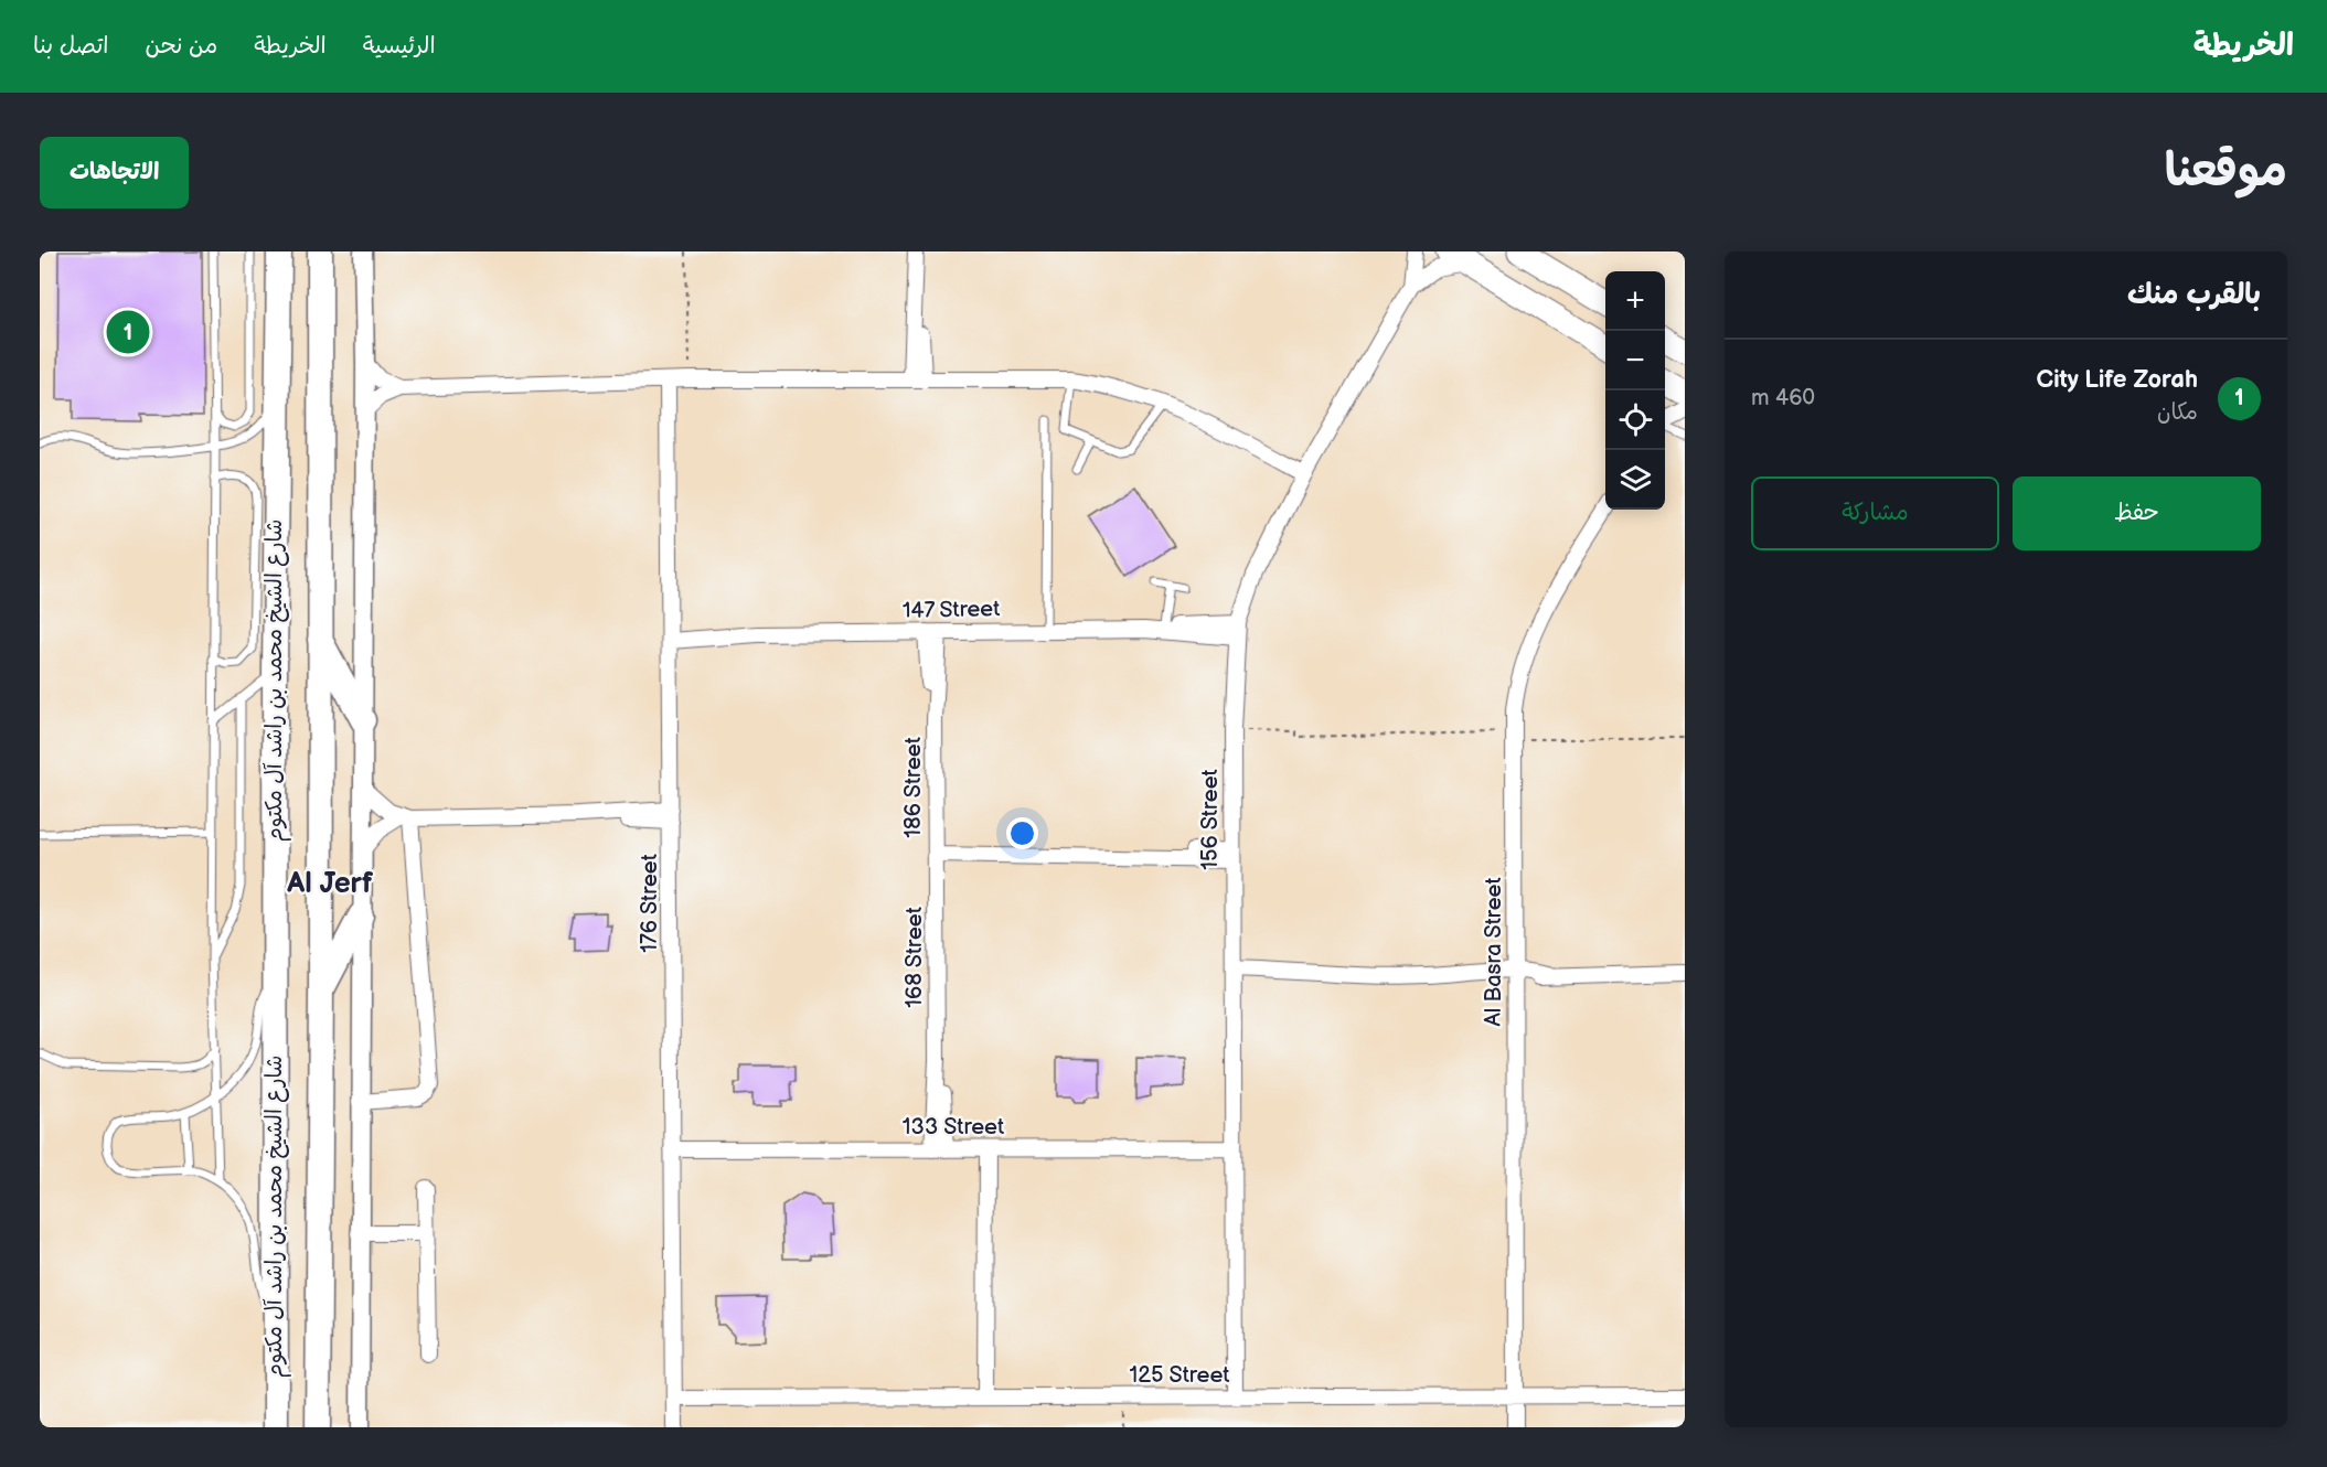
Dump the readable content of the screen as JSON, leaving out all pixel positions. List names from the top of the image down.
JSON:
{
  "streets": {
    "highway": ["شارع الشيخ محمد بن راشد آل مكتوم"],
    "street": [
      "147 Street",
      "186 Street",
      "156 Street",
      "176 Street",
      "Al Basra Street",
      "168 Street",
      "133 Street",
      "125 Street"
    ]
  },
  "crossings": [
    ["147 Street", "186 Street"],
    ["147 Street", "156 Street"],
    ["147 Street", "176 Street"],
    ["186 Street", "168 Street"],
    ["156 Street", "133 Street"],
    ["156 Street", "125 Street"],
    ["176 Street", "133 Street"],
    ["176 Street", "125 Street"],
    ["Al Basra Street", "125 Street"],
    ["168 Street", "133 Street"]
  ],
  "districts": ["Al Jerf"],
  "page": {
    "header": "الخريطة",
    "nav": [
      "الرئيسية",
      "الخريطة",
      "من نحن",
      "اتصل بنا"
    ],
    "title": "موقعنا",
    "buttons": [
      "الاتجاهات",
      ["حفظ", "مشاركة"]
    ],
    "heading": "بالقرب منك",
    "map_buttons": ["+", "−"],
    "pins": "1",
    "list": [
      {
        "mark": "1",
        "name": "City Life Zorah",
        "note": "مكان",
        "value": "460 m"
      }
    ]
  }
}
